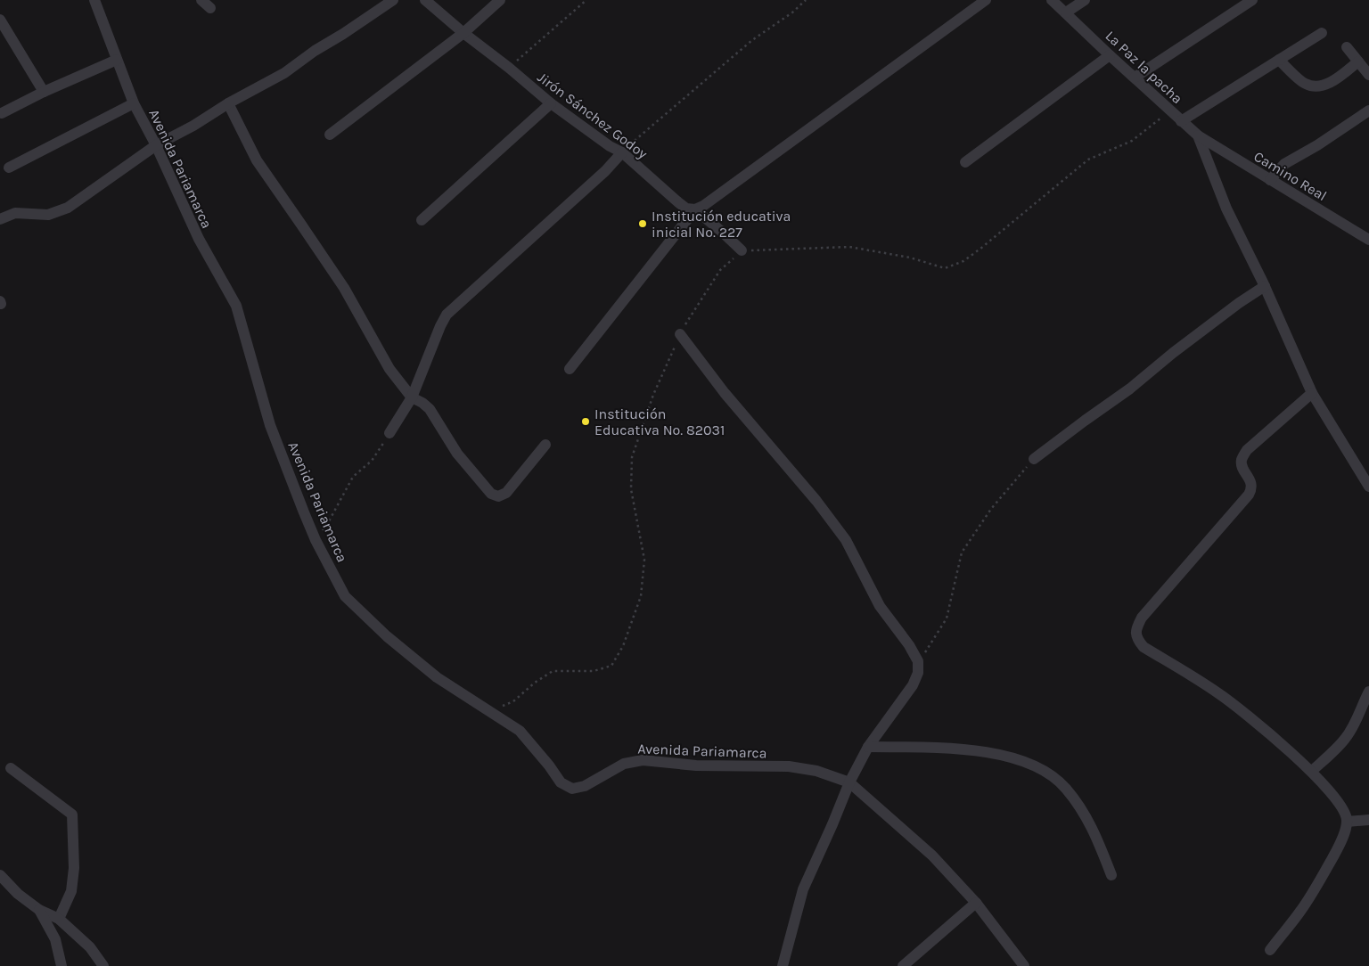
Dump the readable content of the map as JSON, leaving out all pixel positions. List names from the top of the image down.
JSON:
{
  "streets": {
    "street": [
      "La Paz la pacha",
      "Jirón Sánchez Godoy",
      "Avenida Pariamarca",
      "Camino Real"
    ]
  },
  "crossings": [
    ["La Paz la pacha", "Camino Real"]
  ],
  "places": ["Institución educativa inicial No. 227", "Institución Educativa No. 82031"]
}
